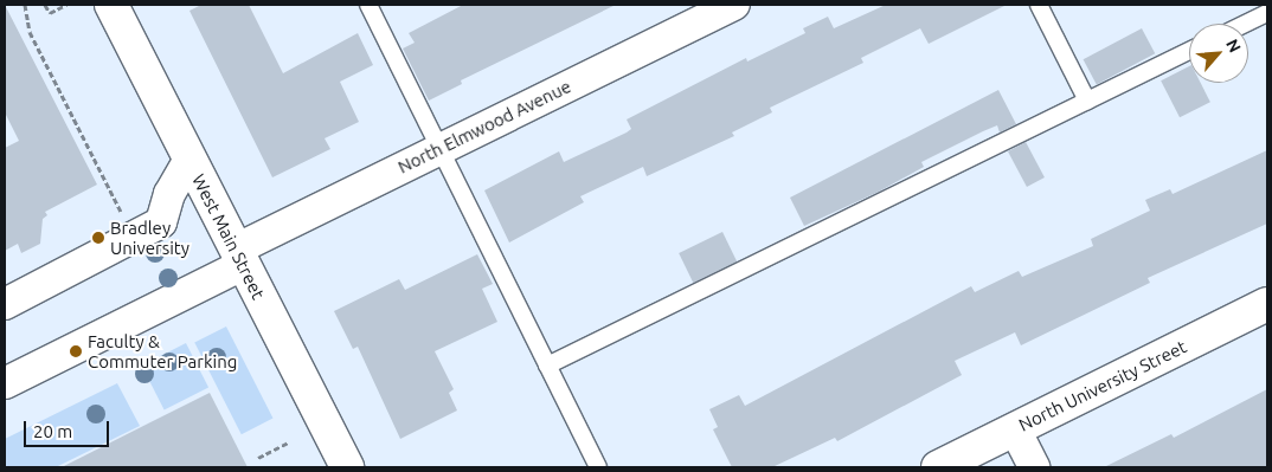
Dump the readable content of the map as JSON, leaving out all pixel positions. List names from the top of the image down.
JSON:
{
  "streets": {
    "main road": ["West Main Street", "North University Street"],
    "street": ["North Elmwood Avenue"]
  },
  "crossings": [
    ["North Elmwood Avenue", "West Main Street"]
  ],
  "places": ["Bradley University", "Faculty & Commuter Parking"],
  "scale_bar": "20 m",
  "north": "top right"
}
